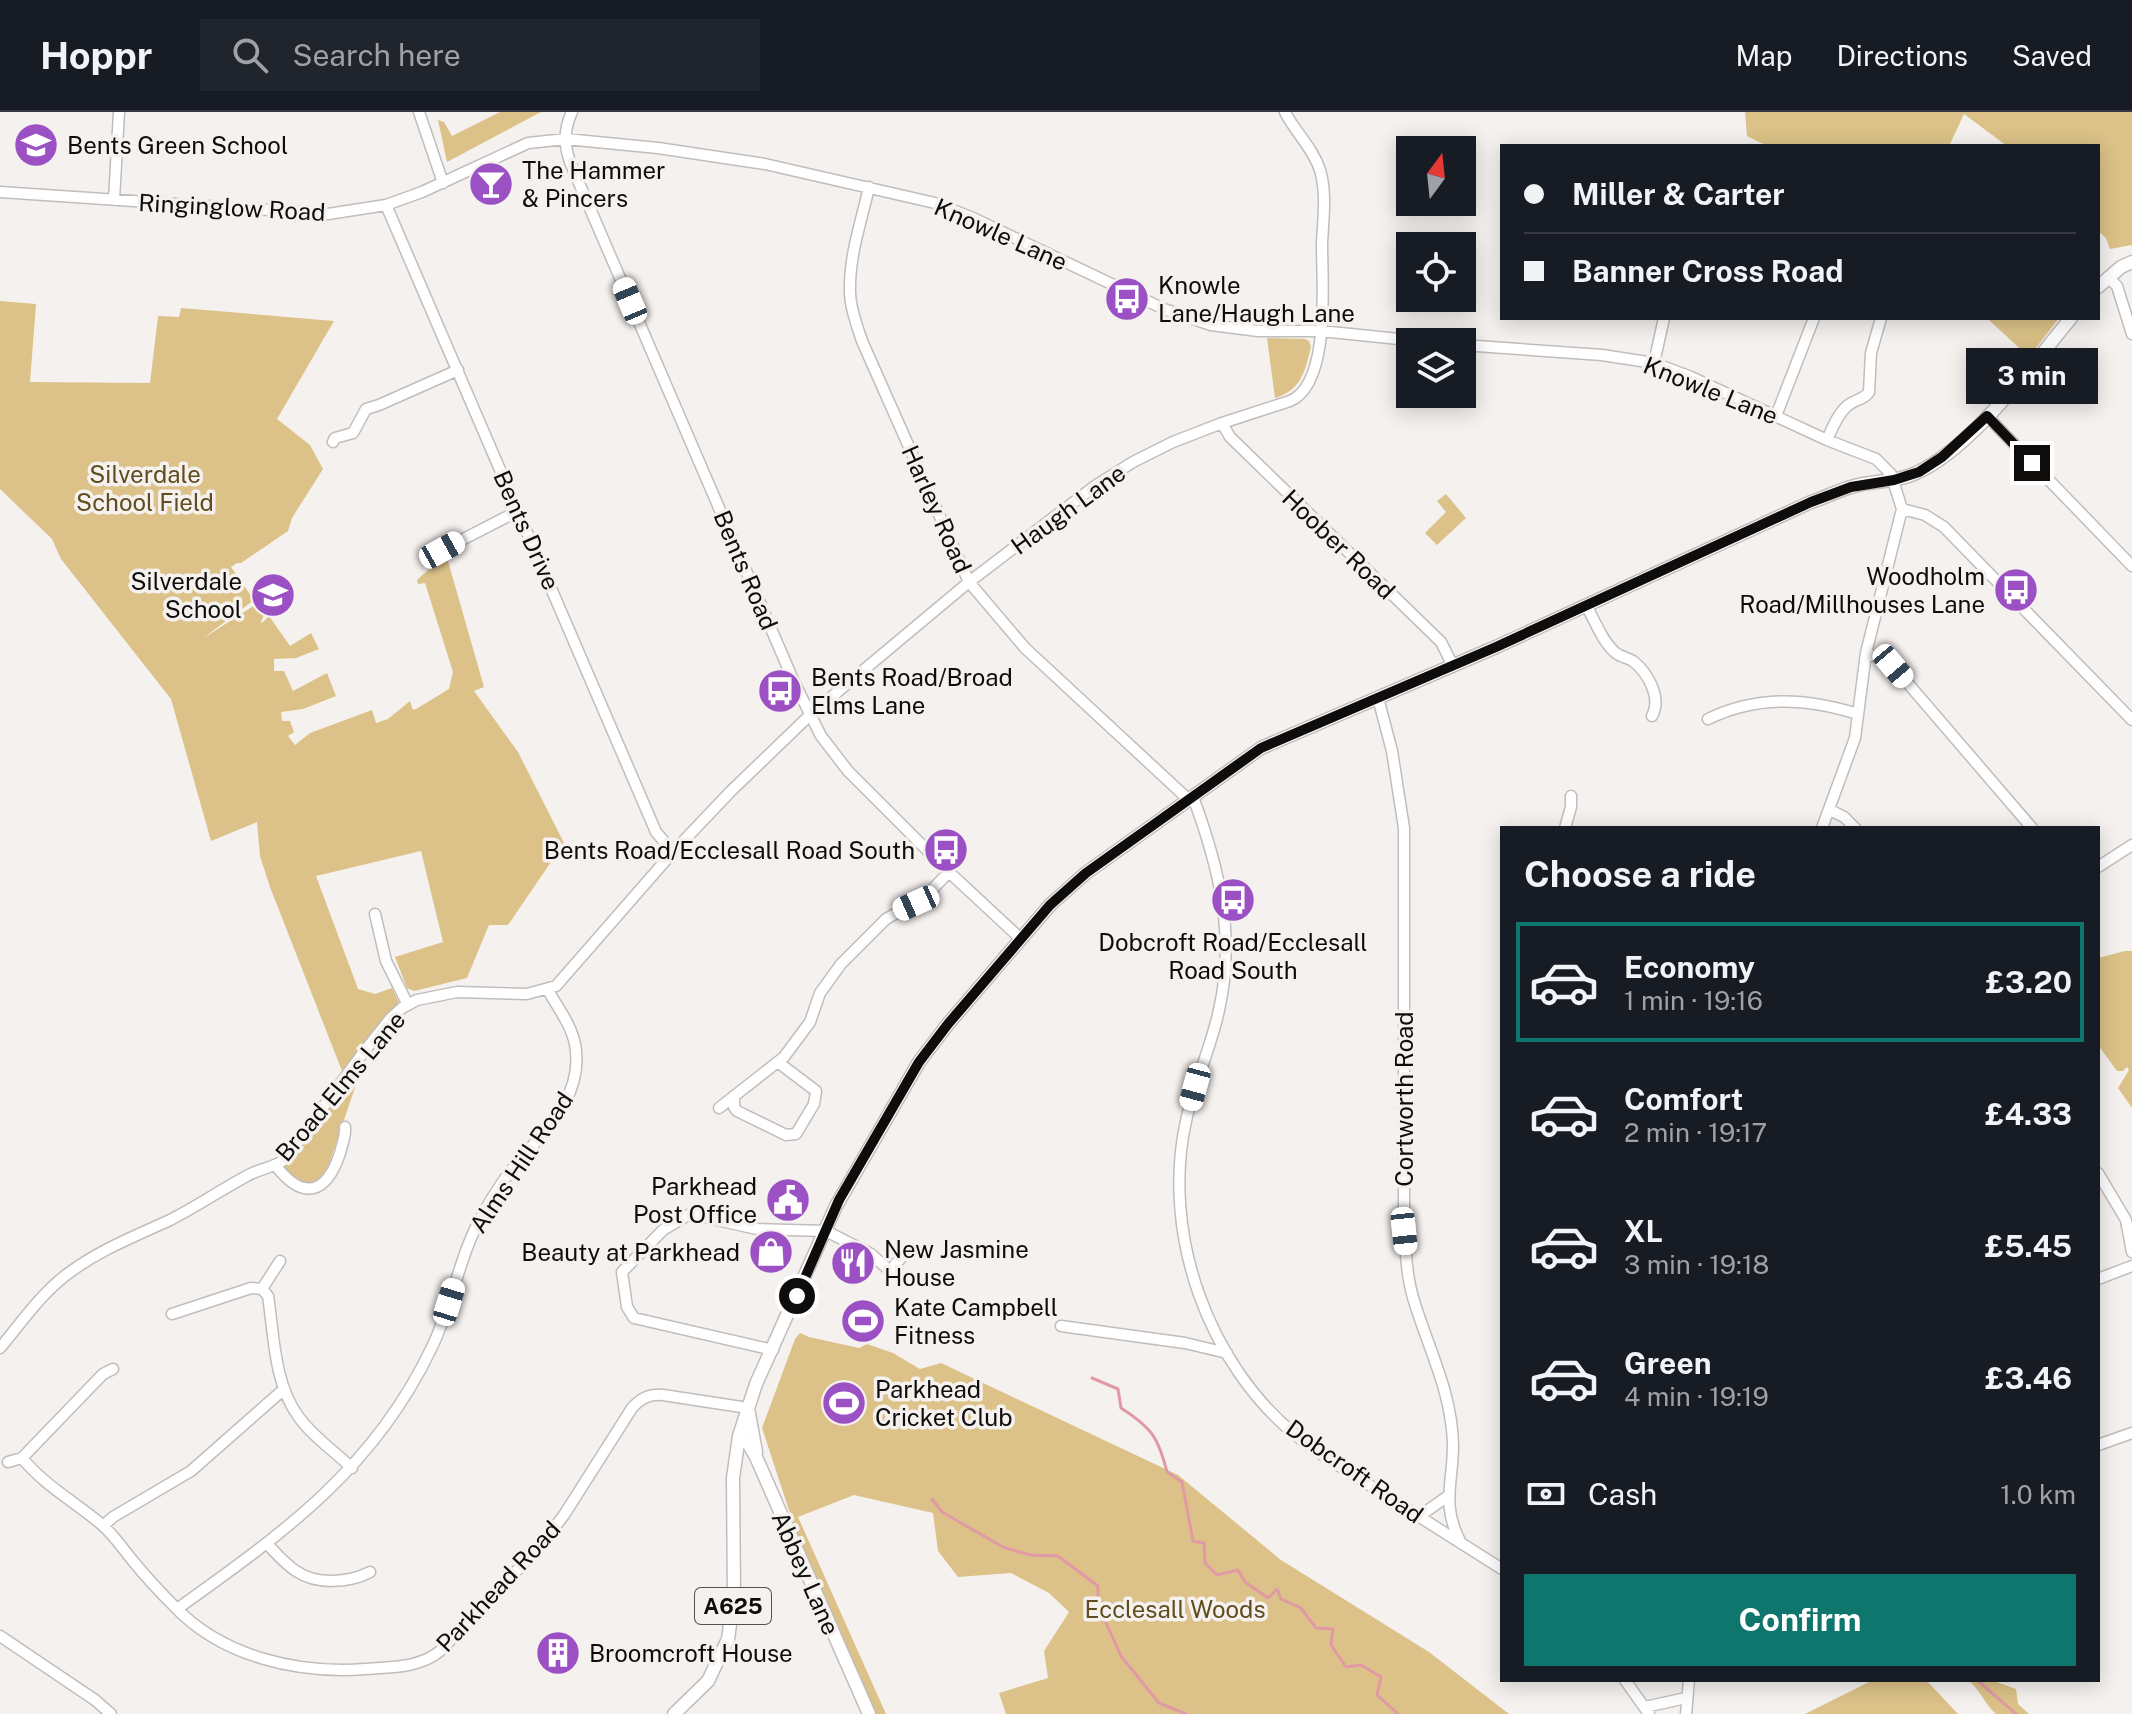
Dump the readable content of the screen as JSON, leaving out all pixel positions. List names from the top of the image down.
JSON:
{
  "streets": {
    "main road": ["Abbey Lane", "A625"],
    "street": [
      "Ringinglow Road",
      "Knowle Lane",
      "Harley Road",
      "Haugh Lane",
      "Bents Drive",
      "Hoober Road",
      "Bents Road",
      "Broad Elms Lane",
      "Cortworth Road",
      "Alms Hill Road",
      "Dobcroft Road",
      "Parkhead Road"
    ]
  },
  "crossings": [
    ["Ringinglow Road", "Knowle Lane"],
    ["Ringinglow Road", "Bents Drive"],
    ["Ringinglow Road", "Bents Road"],
    ["Knowle Lane", "Harley Road"],
    ["Knowle Lane", "Haugh Lane"],
    ["Knowle Lane", "Bents Road"],
    ["Knowle Lane", "A625"],
    ["Harley Road", "Haugh Lane"],
    ["Harley Road", "Dobcroft Road"],
    ["Harley Road", "A625"],
    ["Haugh Lane", "Hoober Road"],
    ["Haugh Lane", "Bents Road"],
    ["Hoober Road", "A625"],
    ["Bents Road", "A625"],
    ["Broad Elms Lane", "Alms Hill Road"],
    ["Cortworth Road", "Dobcroft Road"],
    ["Cortworth Road", "A625"],
    ["Alms Hill Road", "Parkhead Road"],
    ["Dobcroft Road", "A625"],
    ["Abbey Lane", "A625"],
    ["Parkhead Road", "A625"]
  ],
  "parks": ["Silverdale School Field", "Ecclesall Woods"],
  "places": {
    "school or university": ["Bents Green School", "Silverdale School"],
    "bar": ["The Hammer & Pincers"],
    "bus stop": [
      "Knowle Lane/Haugh Lane",
      "Woodholm Road/Millhouses Lane",
      "Bents Road/Broad Elms Lane",
      "Bents Road/Ecclesall Road South",
      "Dobcroft Road/Ecclesall Road South"
    ],
    "public building": ["Parkhead Post Office"],
    "shop": ["Beauty at Parkhead"],
    "restaurant": ["New Jasmine House"],
    "sports": ["Kate Campbell Fitness", "Parkhead Cricket Club"],
    "building": ["Broomcroft House"]
  },
  "north": "top",
  "page": {
    "header": "Hoppr",
    "search": "Search here",
    "nav": ["Map", "Directions", "Saved"],
    "banner": ["Miller & Carter", "Banner Cross Road"],
    "bubble": "3 min",
    "heading": "Choose a ride",
    "list": [
      {
        "name": "Economy",
        "note": "1 min · 19:16",
        "value": "£3.20"
      },
      {
        "name": "Comfort",
        "note": "2 min · 19:17",
        "value": "£4.33"
      },
      {
        "name": "XL",
        "note": "3 min · 19:18",
        "value": "£5.45"
      },
      {
        "name": "Green",
        "note": "4 min · 19:19",
        "value": "£3.46"
      }
    ],
    "pay": ["Cash", "1.0 km"],
    "buttons": "Confirm"
  }
}
